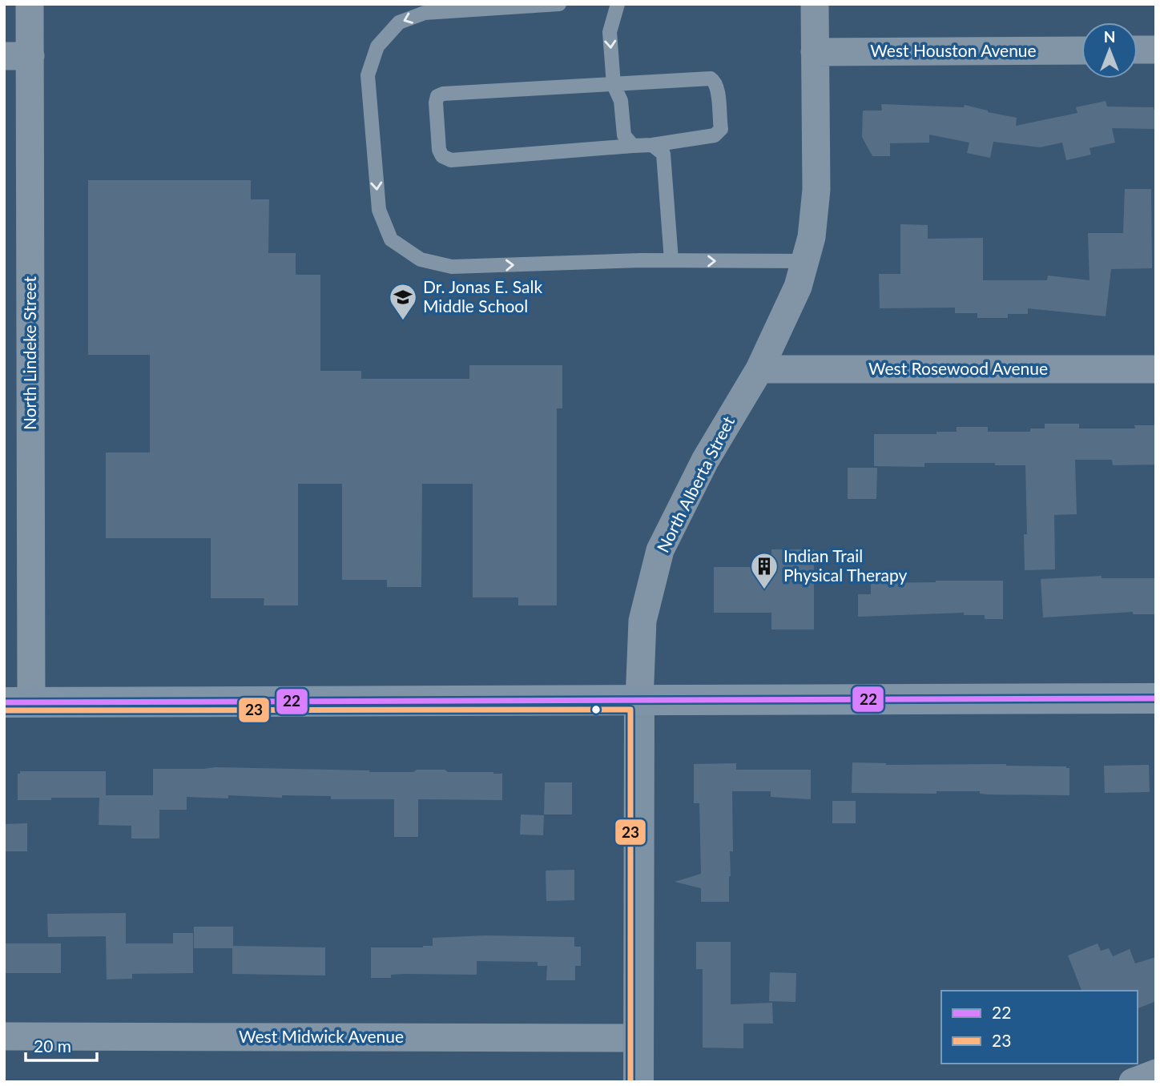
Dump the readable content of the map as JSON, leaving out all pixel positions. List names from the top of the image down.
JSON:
{
  "streets": {
    "main road": ["North Alberta Street"],
    "street": [
      "West Houston Avenue",
      "North Lindeke Street",
      "West Rosewood Avenue",
      "West Midwick Avenue"
    ]
  },
  "crossings": [
    ["West Houston Avenue", "North Alberta Street"],
    ["West Rosewood Avenue", "North Alberta Street"],
    ["North Alberta Street", "West Midwick Avenue"]
  ],
  "places": {
    "school or university": ["Dr. Jonas E. Salk Middle School"],
    "building": ["Indian Trail Physical Therapy"]
  },
  "lines": ["transit line 22", "transit line 23"],
  "legend": ["22", "23"],
  "scale_bar": "20 m",
  "north": "top"
}
